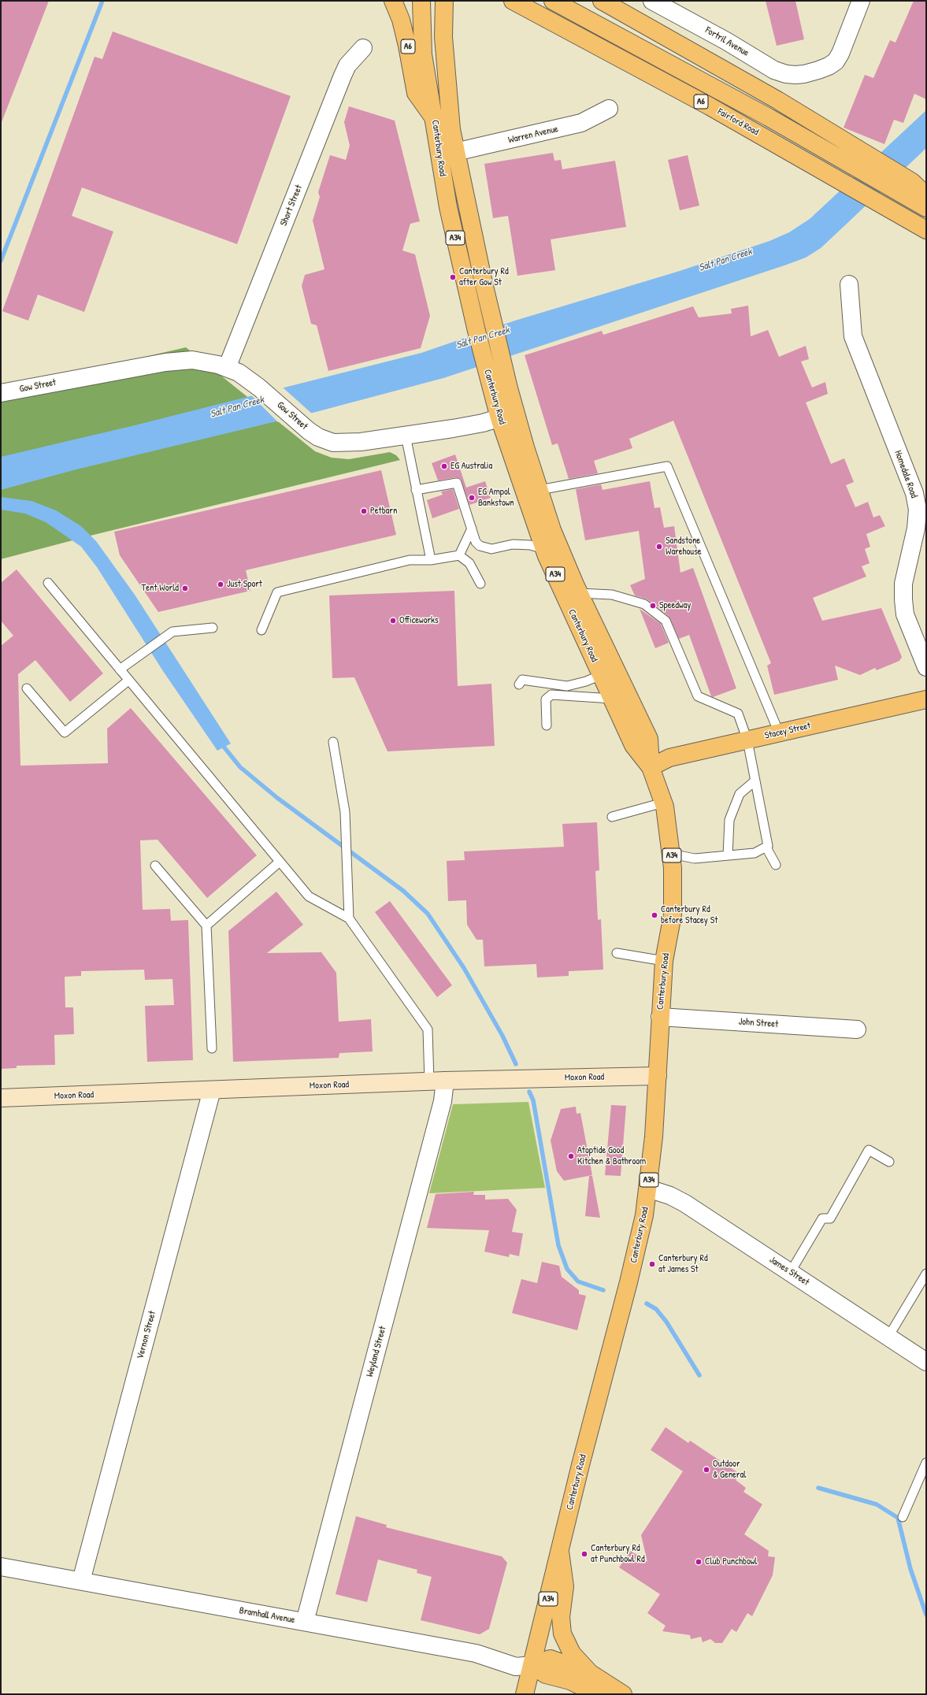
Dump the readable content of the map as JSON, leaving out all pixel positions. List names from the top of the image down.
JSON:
{
  "streets": {
    "main road": [
      "A6",
      "Fairford Road",
      "Canterbury Road",
      "A34",
      "Stacey Street",
      "Moxon Road"
    ],
    "street": [
      "Fortril Avenue",
      "Warren Avenue",
      "Short Street",
      "Gow Street",
      "Homedale Road",
      "John Street",
      "James Street",
      "Vernon Street",
      "Weyland Street",
      "Bramhall Avenue"
    ]
  },
  "crossings": [
    ["A6", "Canterbury Road"],
    ["Warren Avenue", "Canterbury Road"],
    ["Canterbury Road", "Gow Street"],
    ["Canterbury Road", "Stacey Street"],
    ["Canterbury Road", "John Street"],
    ["Canterbury Road", "Moxon Road"],
    ["Canterbury Road", "James Street"],
    ["Canterbury Road", "Bramhall Avenue"],
    ["Short Street", "Gow Street"],
    ["Moxon Road", "Vernon Street"],
    ["Moxon Road", "Weyland Street"],
    ["Vernon Street", "Bramhall Avenue"],
    ["Weyland Street", "Bramhall Avenue"]
  ],
  "water": ["Salt Pan Creek"],
  "places": [
    "Canterbury Rd after Gow St",
    "EG Australia",
    "EG Ampol Bankstown",
    "Petbarn",
    "Sandstone Warehouse",
    "Just Sport",
    "Tent World",
    "Speedway",
    "Officeworks",
    "Canterbury Rd before Stacey St",
    "Atoptide Good Kitchen & Bathroom",
    "Canterbury Rd at James St",
    "Outdoor & General",
    "Canterbury Rd at Punchbowl Rd",
    "Club Punchbowl"
  ]
}
